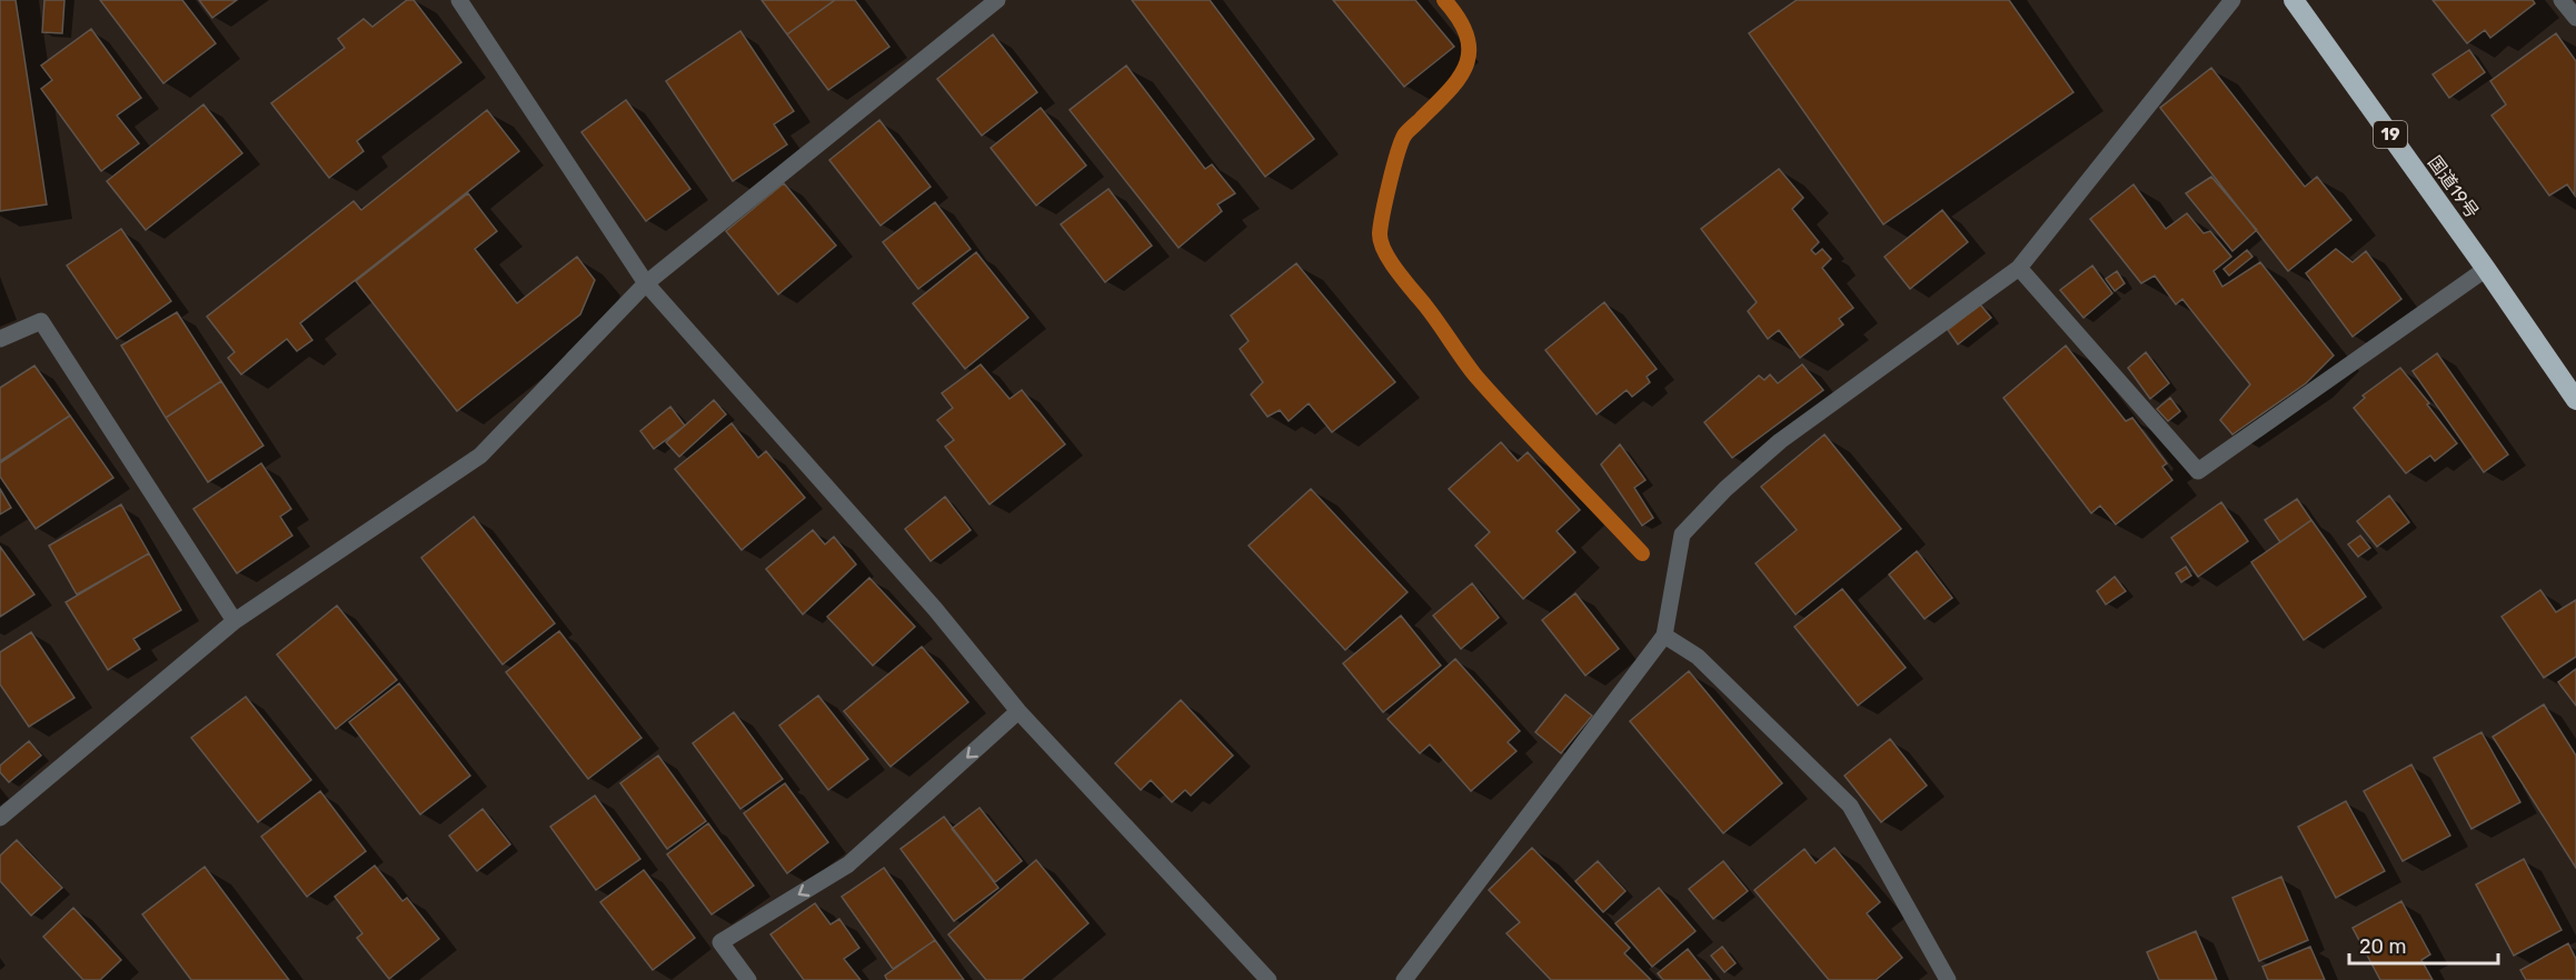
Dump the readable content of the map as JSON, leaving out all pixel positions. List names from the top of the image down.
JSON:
{
  "streets": {
    "highway": ["19", "国道19号"]
  },
  "scale_bar": "20 m"
}
